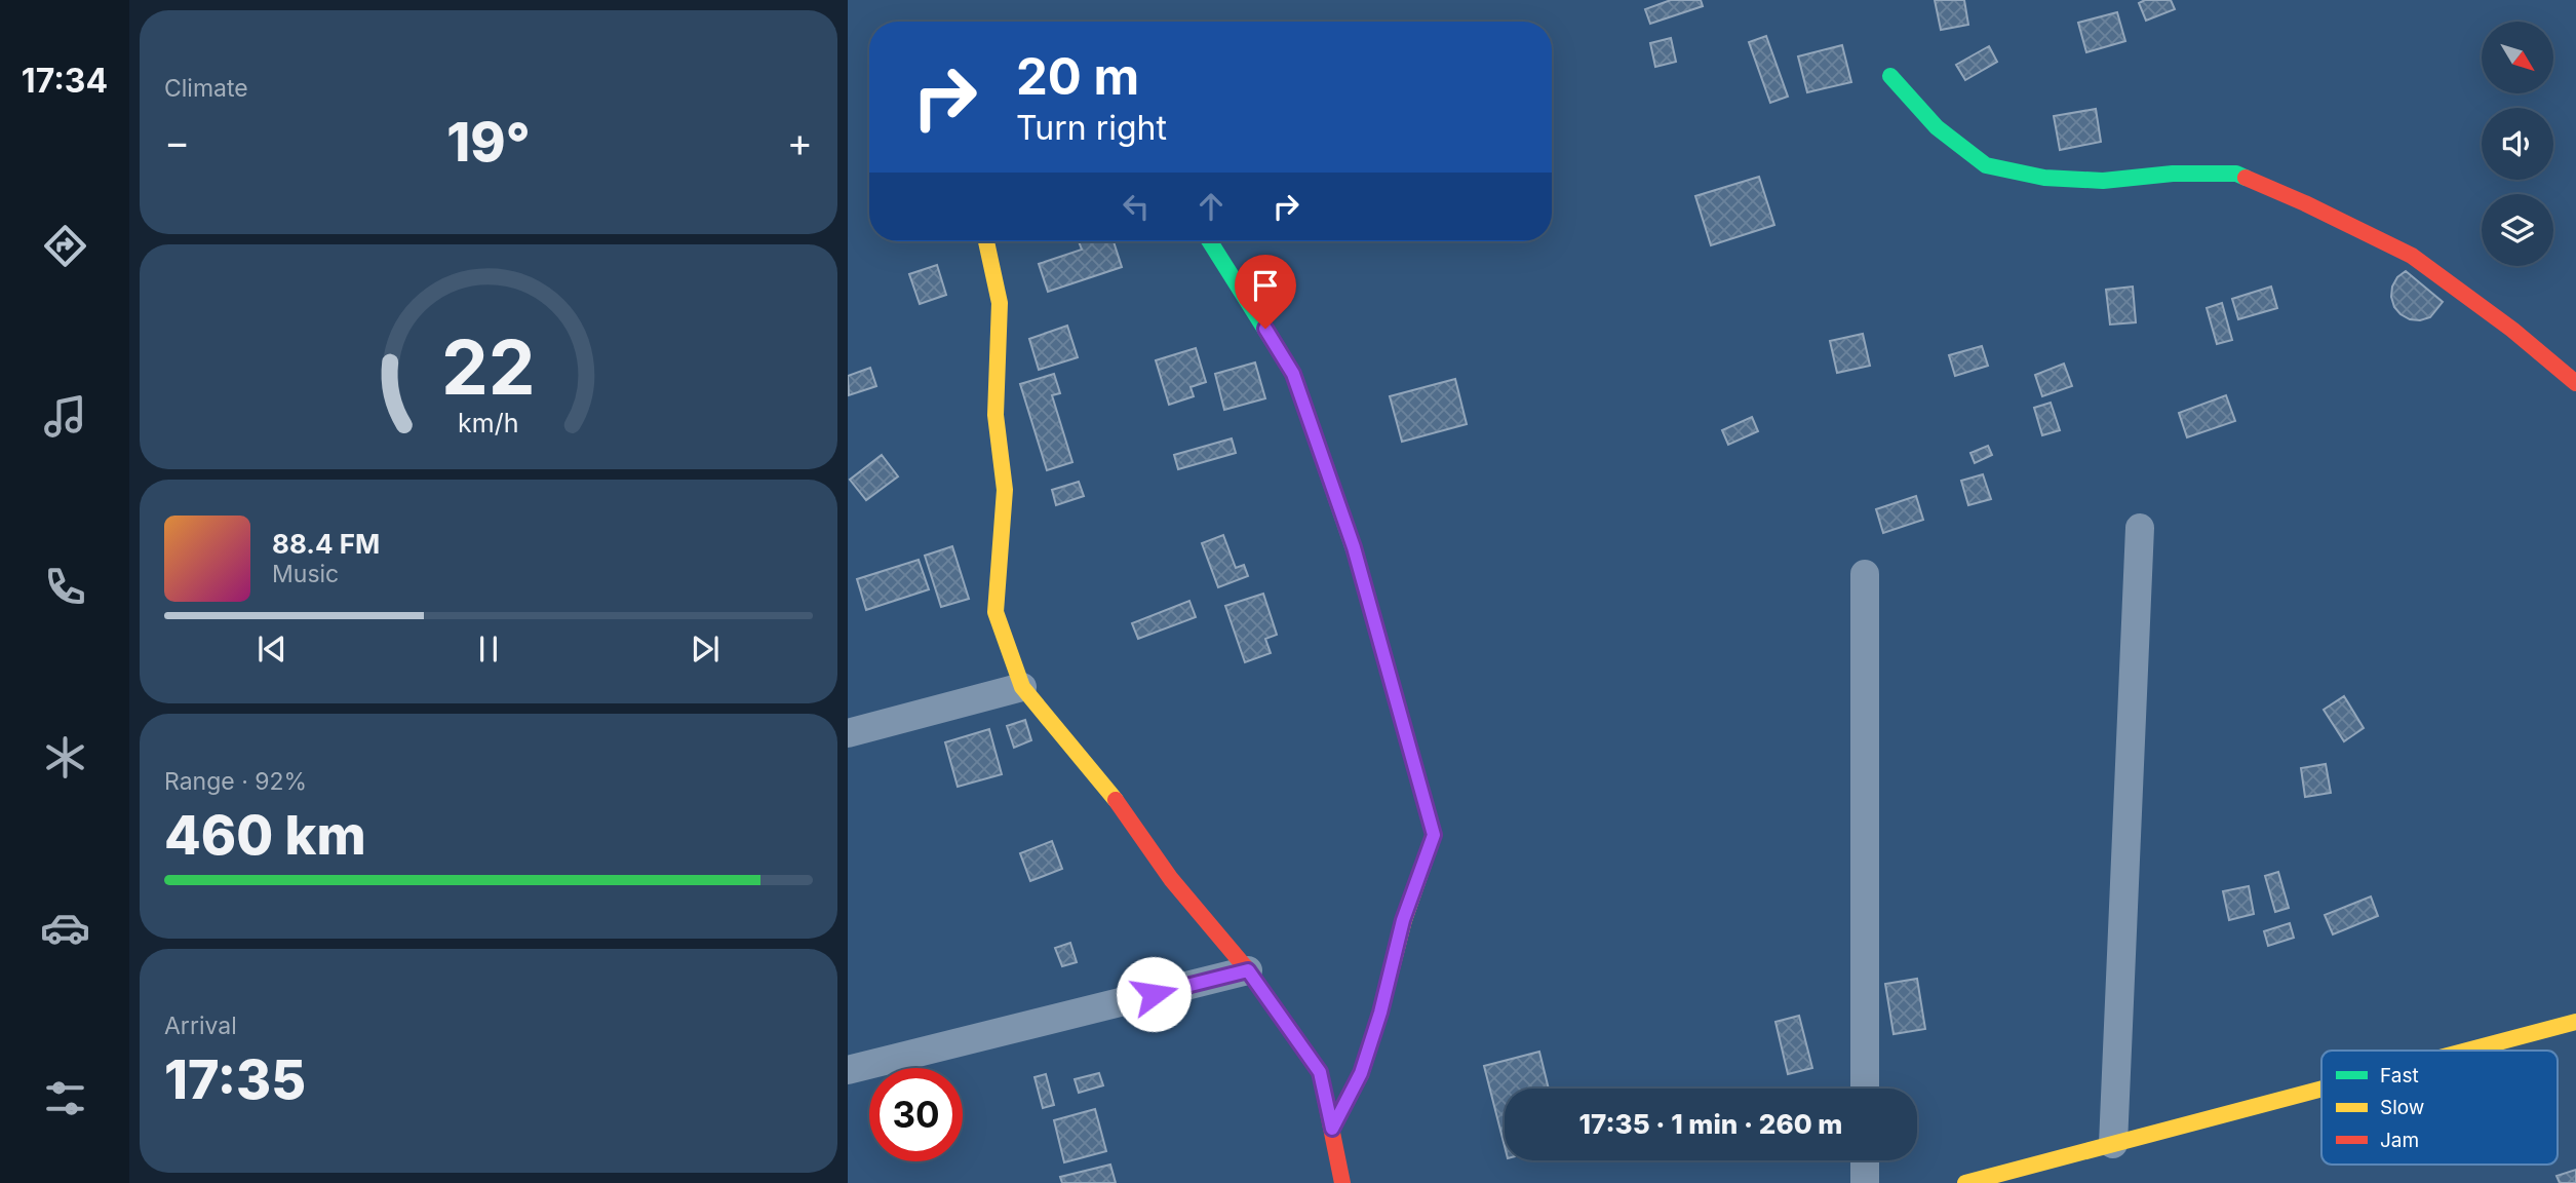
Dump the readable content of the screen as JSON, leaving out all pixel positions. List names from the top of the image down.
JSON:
{
  "legend": ["Fast", "Slow", "Jam"],
  "north": "bottom right",
  "page": {
    "tabs": "17:34",
    "tile": [
      "Climate",
      ["Range · 92%", "460 km"],
      ["Arrival", "17:35"]
    ],
    "turn": ["20 m", "Turn right"],
    "heat": ["−", "19°", "+"],
    "song": ["88.4 FM", "Music"],
    "limit": "30",
    "trip": "17:35 · 1 min · 260 m",
    "gauge": ["22", "km/h"]
  }
}
